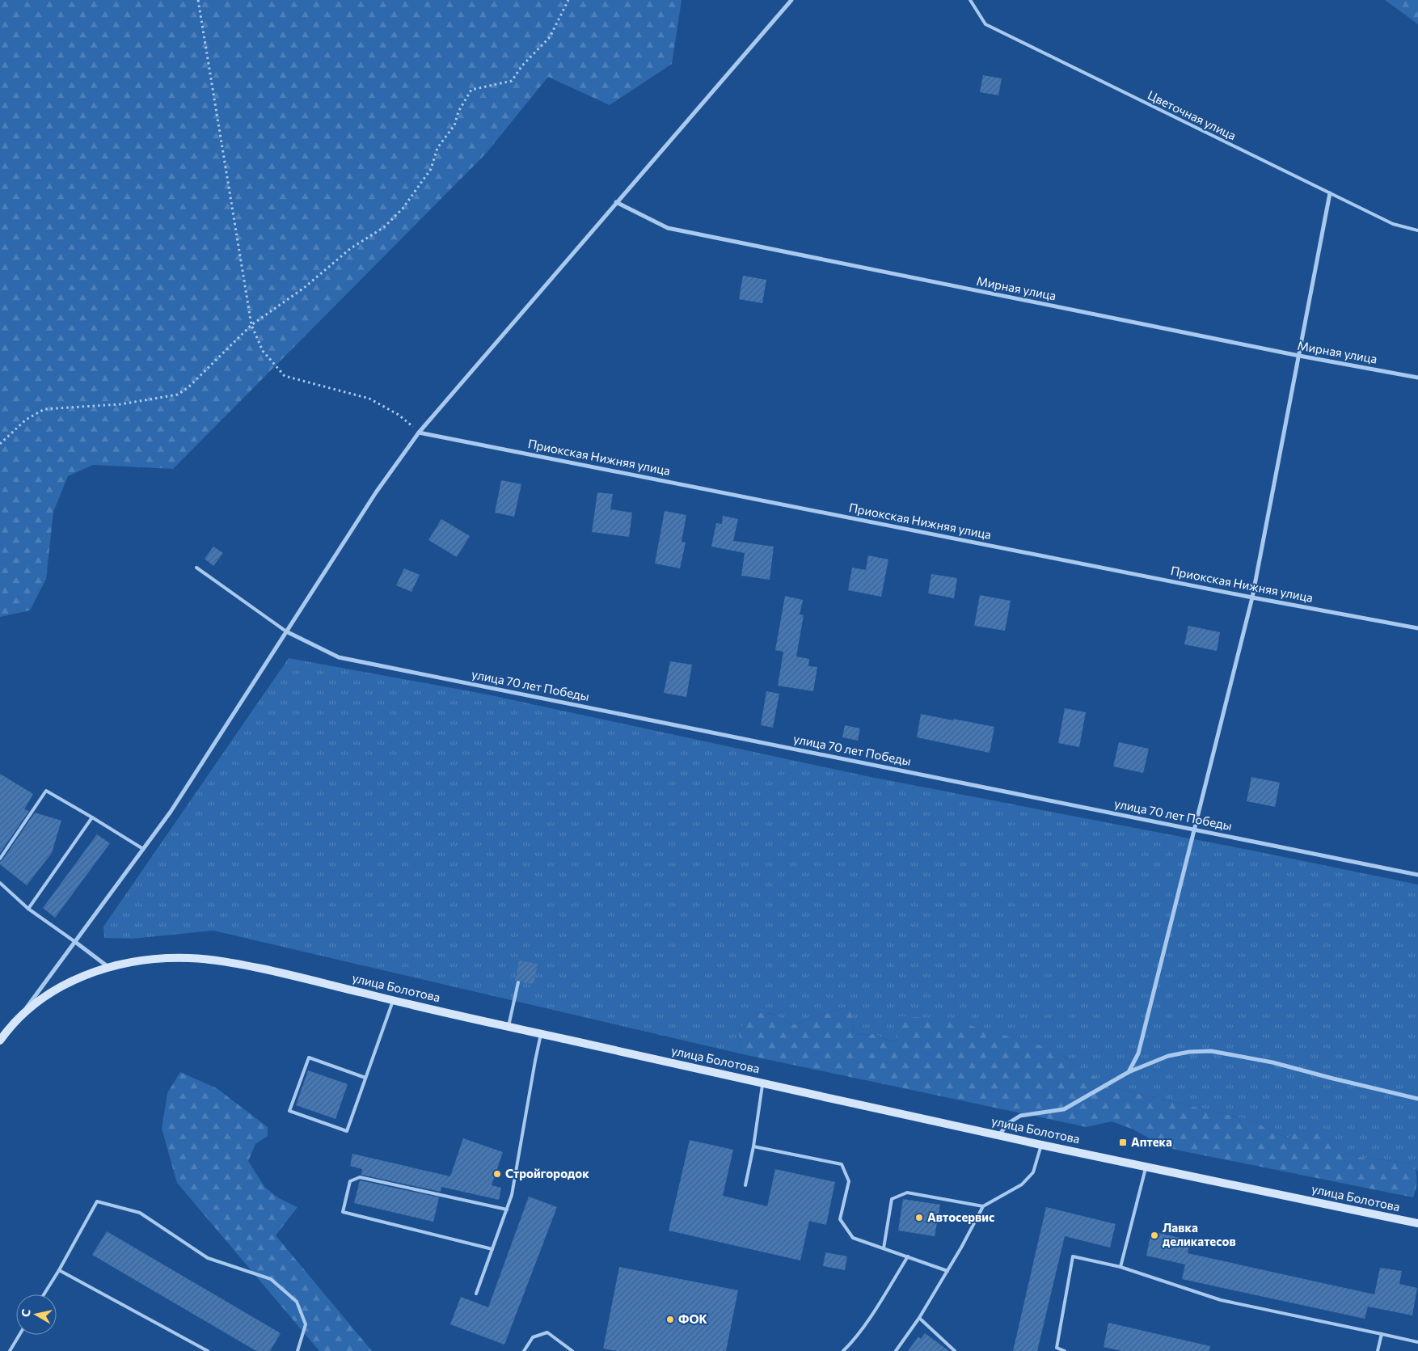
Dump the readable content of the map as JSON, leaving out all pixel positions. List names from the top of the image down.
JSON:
{
  "streets": {
    "main road": ["улица Болотова"],
    "street": ["Мирная улица", "Приокская Нижняя улица", "улица 70 лет Победы"],
    "lane": ["Цветочная улица"]
  },
  "places": {
    "transit": ["Аптека"],
    "other": [
      "Стройгородок",
      "Автосервис",
      "Лавка деликатесов",
      "ФОК"
    ]
  },
  "north": "left"
}
